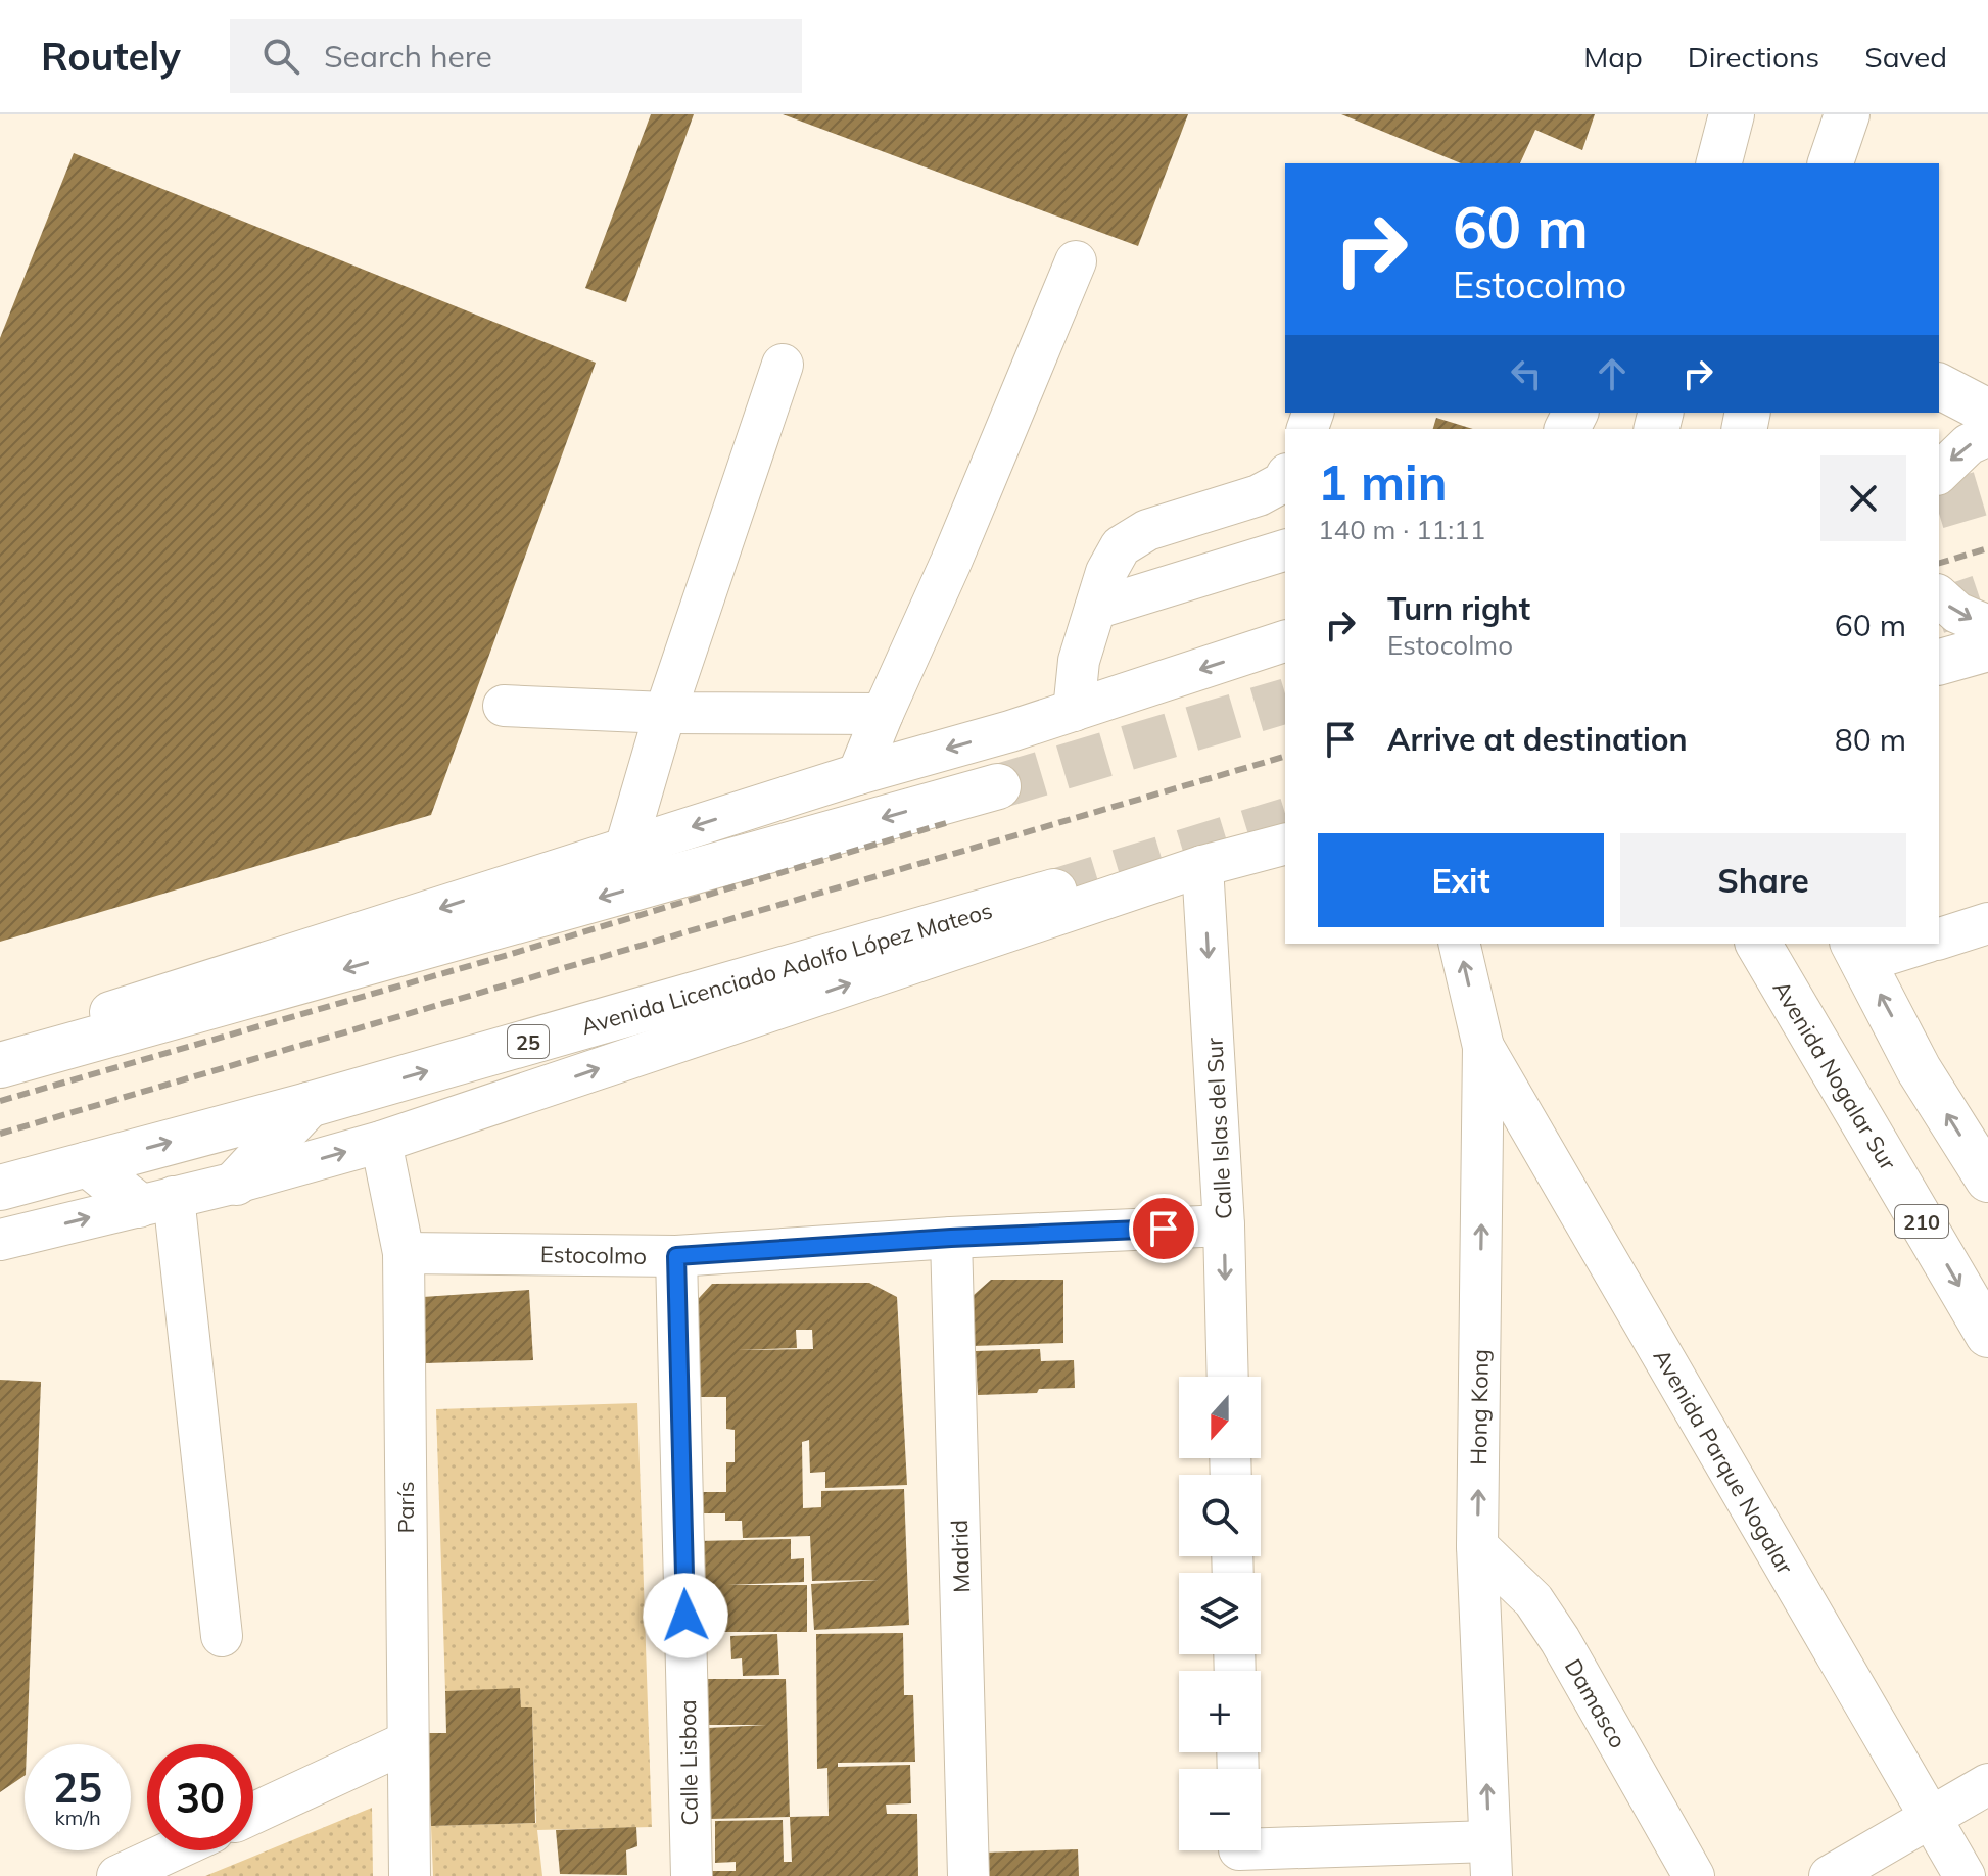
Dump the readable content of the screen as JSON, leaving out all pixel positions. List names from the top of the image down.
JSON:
{
  "streets": {
    "main road": [
      "Avenida Licenciado Adolfo López Mateos",
      "25",
      "Avenida Nogalar Sur",
      "210"
    ],
    "street": [
      "Calle Islas del Sur",
      "Estocolmo",
      "Hong Kong",
      "Avenida Parque Nogalar",
      "París",
      "Madrid",
      "Damasco",
      "Calle Lisboa"
    ]
  },
  "crossings": [
    ["Calle Islas del Sur", "Estocolmo"],
    ["Estocolmo", "París"],
    ["Estocolmo", "Madrid"],
    ["Estocolmo", "Calle Lisboa"],
    ["Hong Kong", "Avenida Parque Nogalar"],
    ["Hong Kong", "Damasco"]
  ],
  "one_way": ["Calle Islas del Sur", "Hong Kong"],
  "north": "bottom",
  "page": {
    "header": "Routely",
    "search": "Search here",
    "nav": ["Map", "Directions", "Saved"],
    "turn": ["60 m", "Estocolmo"],
    "heading": ["1 min", "140 m · 11:11"],
    "list": [
      {
        "name": "Turn right",
        "note": "Estocolmo",
        "value": "60 m"
      },
      {
        "name": "Arrive at destination",
        "value": "80 m"
      }
    ],
    "buttons": ["Exit", "Share"],
    "map_buttons": ["+", "−"],
    "speed": "25 km/h",
    "limit": "30"
  }
}
